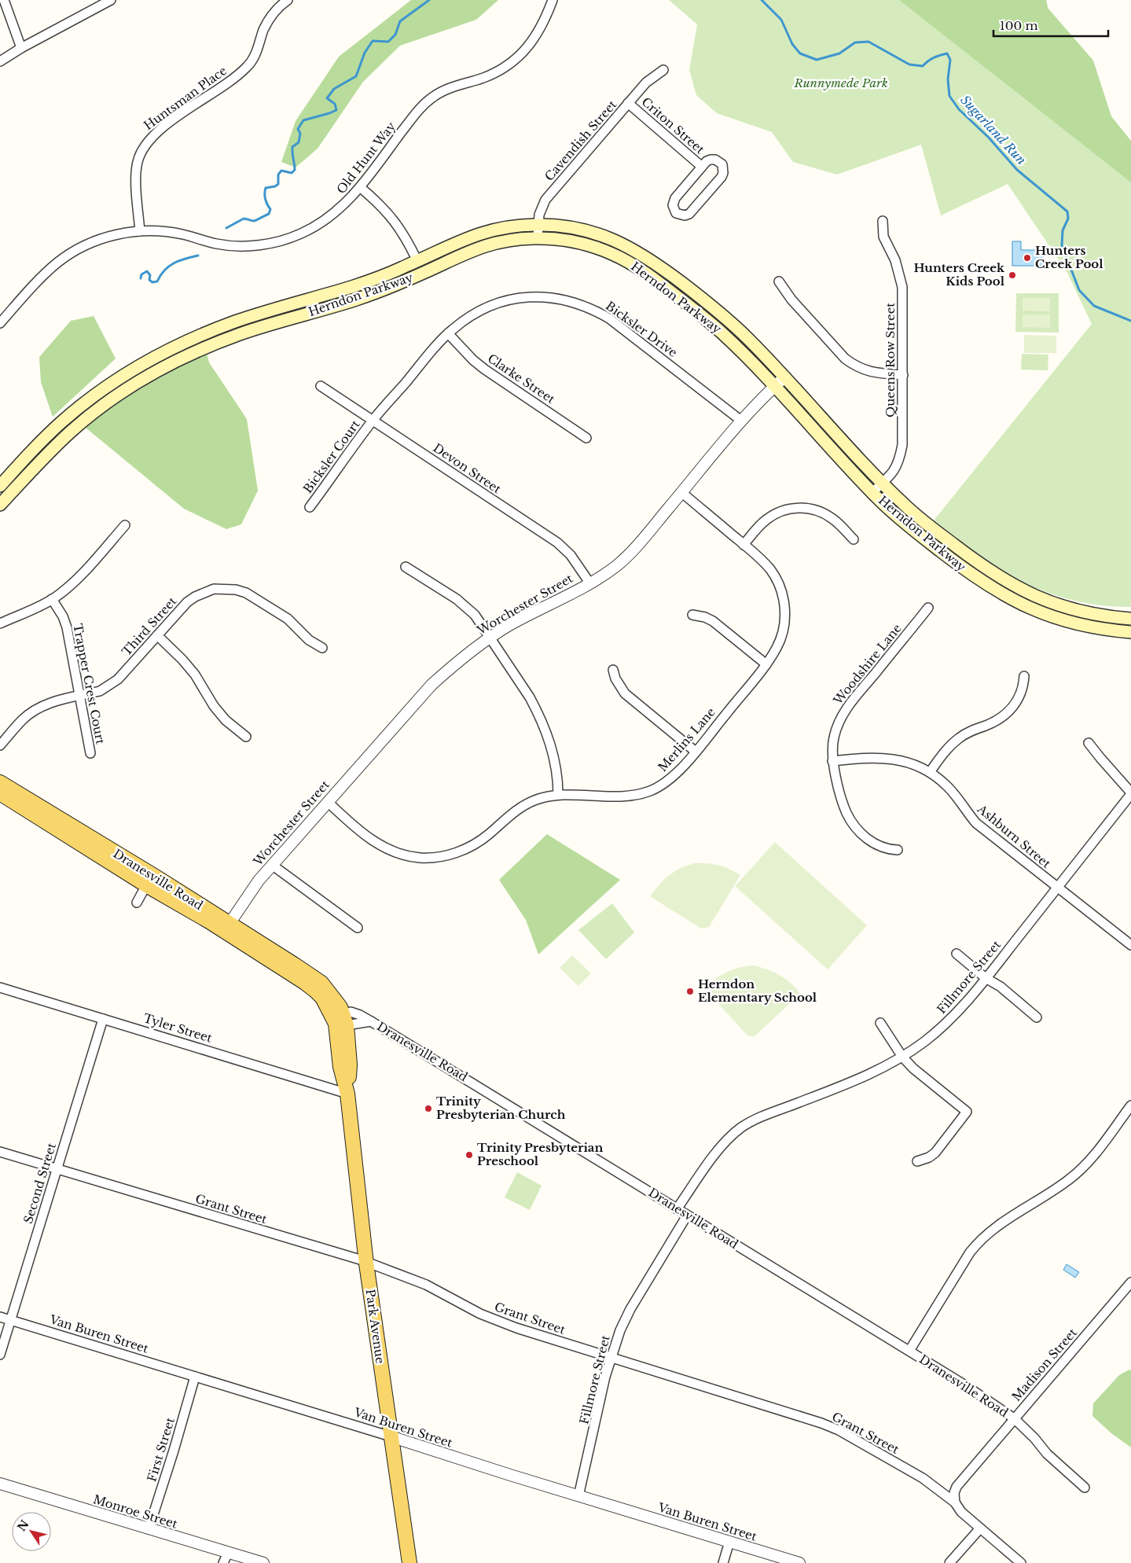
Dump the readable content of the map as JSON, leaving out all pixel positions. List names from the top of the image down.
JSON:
{
  "streets": {
    "main road": ["Herndon Parkway", "Dranesville Road", "Park Avenue"],
    "street": [
      "Huntsman Place",
      "Criton Street",
      "Cavendish Street",
      "Old Hunt Way",
      "Bicksler Drive",
      "Queens Row Street",
      "Clarke Street",
      "Bicksler Court",
      "Devon Street",
      "Worchester Street",
      "Third Street",
      "Woodshire Lane",
      "Trapper Crest Court",
      "Merlins Lane",
      "Ashburn Street",
      "Fillmore Street",
      "Tyler Street",
      "Second Street",
      "Grant Street",
      "Van Buren Street",
      "Madison Street",
      "First Street",
      "Monroe Street"
    ]
  },
  "crossings": [
    ["Huntsman Place", "Old Hunt Way"],
    ["Criton Street", "Cavendish Street"],
    ["Cavendish Street", "Herndon Parkway"],
    ["Herndon Parkway", "Queens Row Street"],
    ["Herndon Parkway", "Worchester Street"],
    ["Bicksler Drive", "Clarke Street"],
    ["Bicksler Drive", "Bicksler Court"],
    ["Bicksler Drive", "Devon Street"],
    ["Bicksler Drive", "Worchester Street"],
    ["Bicksler Court", "Devon Street"],
    ["Devon Street", "Worchester Street"],
    ["Worchester Street", "Merlins Lane"],
    ["Worchester Street", "Dranesville Road"],
    ["Third Street", "Trapper Crest Court"],
    ["Woodshire Lane", "Ashburn Street"],
    ["Ashburn Street", "Fillmore Street"],
    ["Dranesville Road", "Fillmore Street"],
    ["Dranesville Road", "Park Avenue"],
    ["Dranesville Road", "Madison Street"],
    ["Fillmore Street", "Grant Street"],
    ["Fillmore Street", "Van Buren Street"],
    ["Tyler Street", "Second Street"],
    ["Tyler Street", "Park Avenue"],
    ["Second Street", "Grant Street"],
    ["Second Street", "Van Buren Street"],
    ["Grant Street", "Park Avenue"],
    ["Grant Street", "Madison Street"],
    ["Park Avenue", "Van Buren Street"],
    ["Van Buren Street", "First Street"],
    ["First Street", "Monroe Street"]
  ],
  "water": ["Sugarland Run"],
  "parks": ["Runnymede Park"],
  "places": [
    "Hunters Creek Pool",
    "Hunters Creek Kids Pool",
    "Herndon Elementary School",
    "Trinity Presbyterian Church",
    "Trinity Presbyterian Preschool"
  ],
  "scale_bar": "100 m",
  "north": "top left"
}
